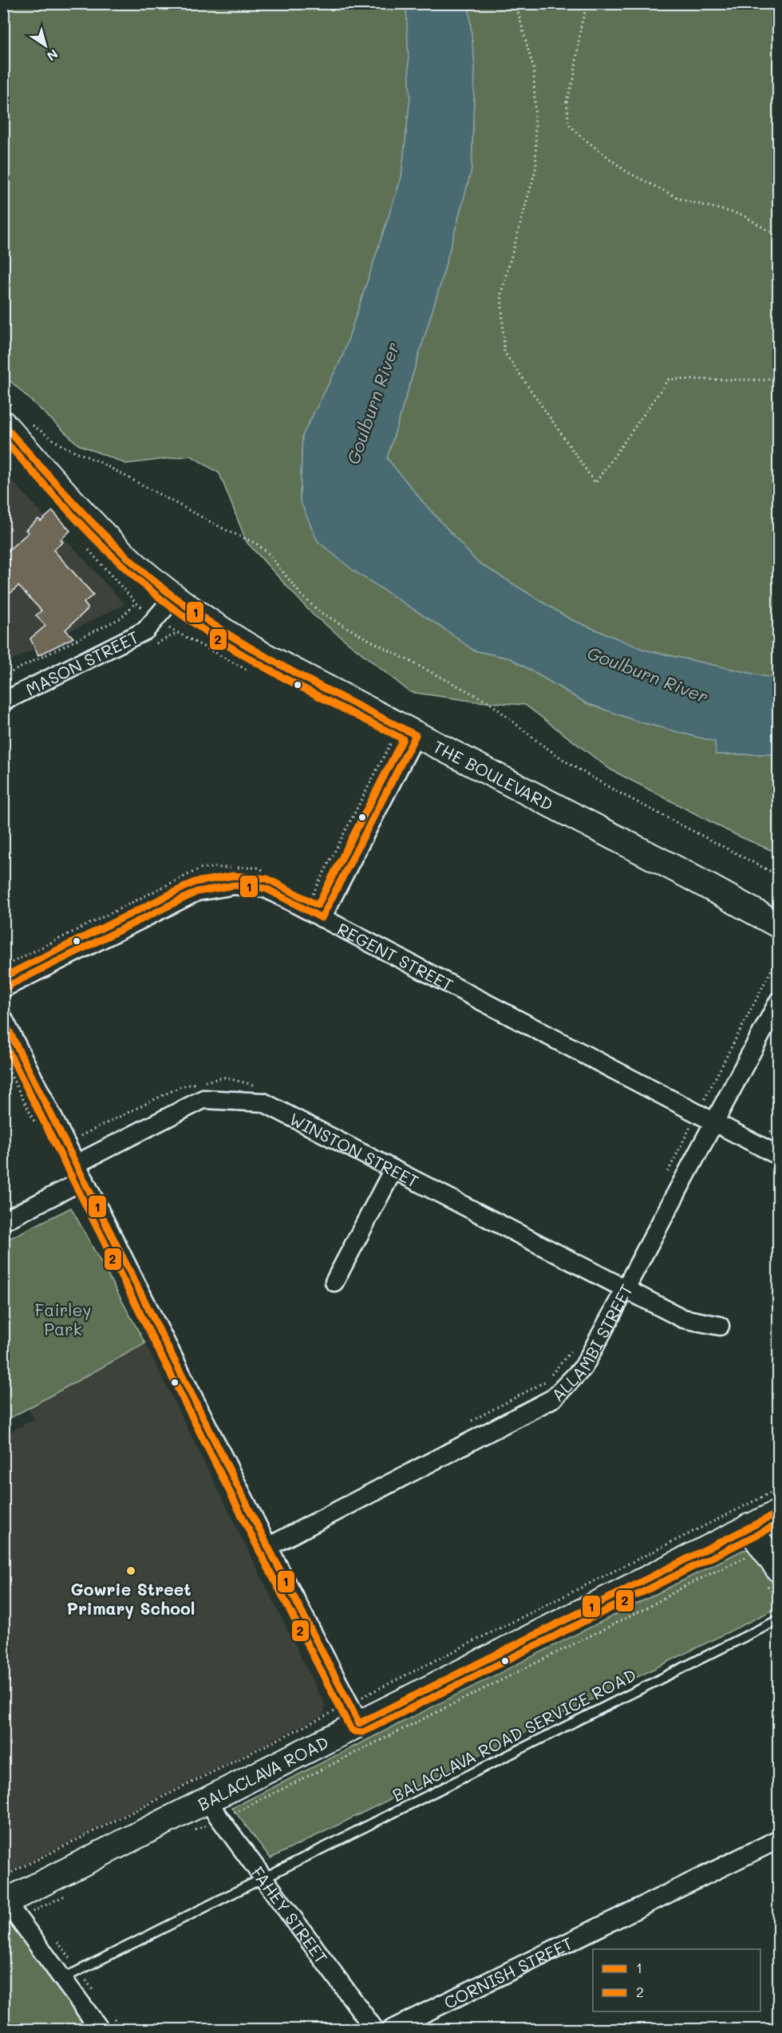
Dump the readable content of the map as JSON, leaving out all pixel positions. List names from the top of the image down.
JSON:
{
  "streets": {
    "street": [
      "MASON STREET",
      "THE BOULEVARD",
      "REGENT STREET",
      "WINSTON STREET",
      "ALLAMBI STREET",
      "BALACLAVA ROAD",
      "FAHEY STREET",
      "CORNISH STREET"
    ],
    "lane": ["BALACLAVA ROAD SERVICE ROAD"]
  },
  "crossings": [
    ["MASON STREET", "THE BOULEVARD"],
    ["REGENT STREET", "ALLAMBI STREET"],
    ["WINSTON STREET", "ALLAMBI STREET"],
    ["BALACLAVA ROAD SERVICE ROAD", "FAHEY STREET"],
    ["BALACLAVA ROAD", "FAHEY STREET"]
  ],
  "water": ["Goulburn River"],
  "parks": ["Fairley Park"],
  "places": ["Gowrie Street Primary School"],
  "lines": ["transit line 1", "transit line 2"],
  "legend": ["1", "2"],
  "north": "bottom right"
}
